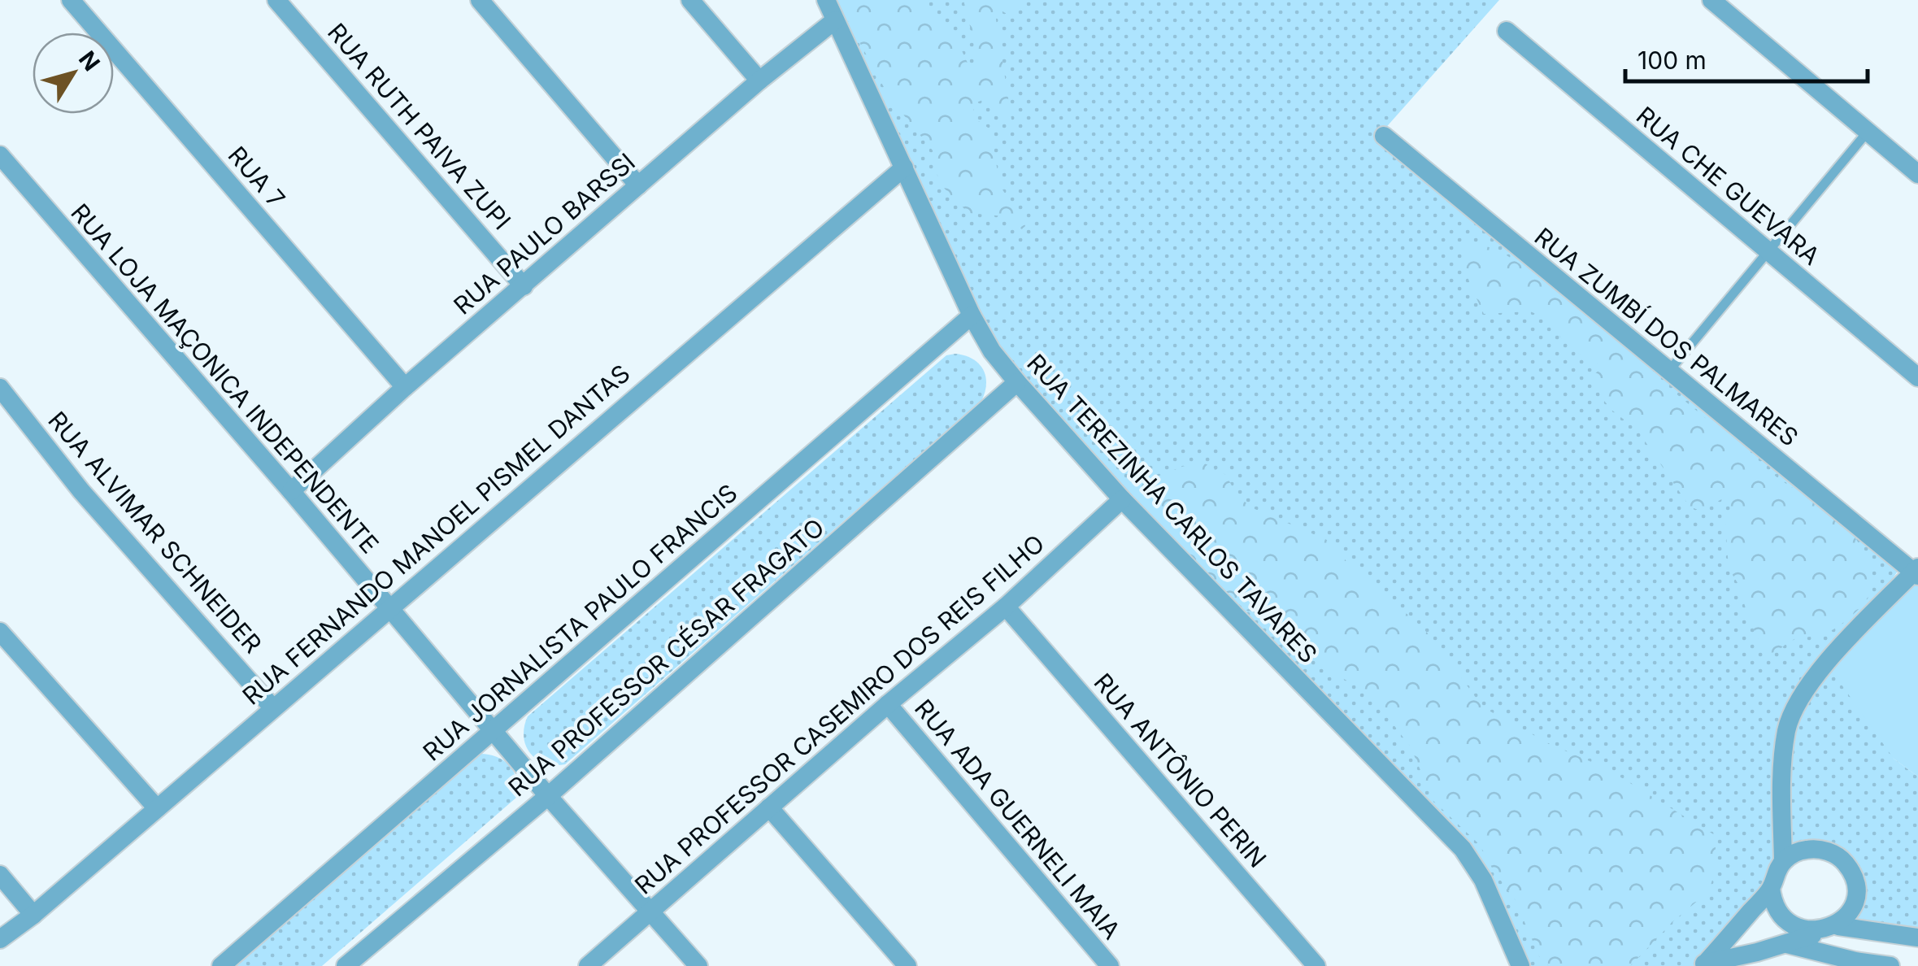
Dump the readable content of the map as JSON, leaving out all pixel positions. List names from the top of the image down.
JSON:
{
  "streets": {
    "street": [
      "RUA RUTH PAIVA ZUPI",
      "RUA 7",
      "RUA CHE GUEVARA",
      "RUA PAULO BARSSI",
      "RUA ZUMBÍ DOS PALMARES",
      "RUA LOJA MAÇONICA INDEPENDENTE",
      "RUA TEREZINHA CARLOS TAVARES",
      "RUA ALVIMAR SCHNEIDER",
      "RUA FERNANDO MANOEL PISMEL DANTAS",
      "RUA JORNALISTA PAULO FRANCIS",
      "RUA PROFESSOR CÉSAR FRAGATO",
      "RUA PROFESSOR CASEMIRO DOS REIS FILHO",
      "RUA ANTÔNIO PERIN",
      "RUA ADA GUERNELI MAIA"
    ]
  },
  "crossings": [
    ["RUA RUTH PAIVA ZUPI", "RUA PAULO BARSSI"],
    ["RUA 7", "RUA PAULO BARSSI"],
    ["RUA PAULO BARSSI", "RUA LOJA MAÇONICA INDEPENDENTE"],
    ["RUA PAULO BARSSI", "RUA TEREZINHA CARLOS TAVARES"],
    ["RUA LOJA MAÇONICA INDEPENDENTE", "RUA FERNANDO MANOEL PISMEL DANTAS"],
    ["RUA LOJA MAÇONICA INDEPENDENTE", "RUA JORNALISTA PAULO FRANCIS"],
    ["RUA LOJA MAÇONICA INDEPENDENTE", "RUA PROFESSOR CÉSAR FRAGATO"],
    ["RUA LOJA MAÇONICA INDEPENDENTE", "RUA PROFESSOR CASEMIRO DOS REIS FILHO"],
    ["RUA TEREZINHA CARLOS TAVARES", "RUA FERNANDO MANOEL PISMEL DANTAS"],
    ["RUA TEREZINHA CARLOS TAVARES", "RUA JORNALISTA PAULO FRANCIS"],
    ["RUA TEREZINHA CARLOS TAVARES", "RUA PROFESSOR CÉSAR FRAGATO"],
    ["RUA TEREZINHA CARLOS TAVARES", "RUA PROFESSOR CASEMIRO DOS REIS FILHO"],
    ["RUA ALVIMAR SCHNEIDER", "RUA FERNANDO MANOEL PISMEL DANTAS"],
    ["RUA PROFESSOR CASEMIRO DOS REIS FILHO", "RUA ANTÔNIO PERIN"],
    ["RUA PROFESSOR CASEMIRO DOS REIS FILHO", "RUA ADA GUERNELI MAIA"]
  ],
  "scale_bar": "100 m",
  "north": "top right"
}
